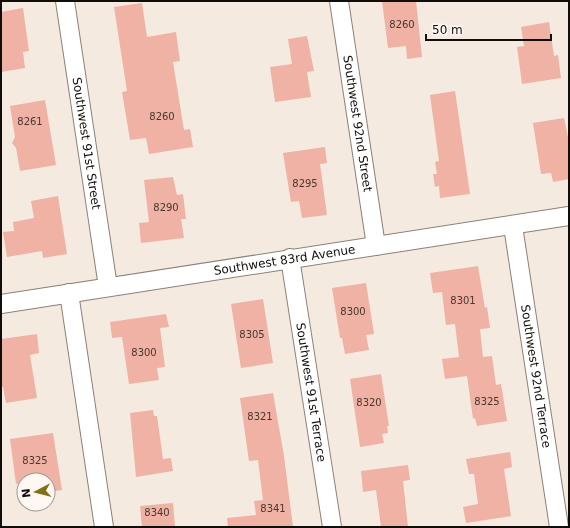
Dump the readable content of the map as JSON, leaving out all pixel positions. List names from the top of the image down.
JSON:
{
  "streets": {
    "street": [
      "Southwest 92nd Street",
      "Southwest 91st Street",
      "Southwest 83rd Avenue",
      "Southwest 92nd Terrace",
      "Southwest 91st Terrace"
    ]
  },
  "crossings": [
    ["Southwest 92nd Street", "Southwest 83rd Avenue"],
    ["Southwest 91st Street", "Southwest 83rd Avenue"],
    ["Southwest 83rd Avenue", "Southwest 92nd Terrace"],
    ["Southwest 83rd Avenue", "Southwest 91st Terrace"]
  ],
  "house_numbers": [
    "8260",
    "8260",
    "8261",
    "8295",
    "8290",
    "8301",
    "8300",
    "8305",
    "8300",
    "8325",
    "8320",
    "8321",
    "8325",
    "8341",
    "8340"
  ],
  "scale_bar": "50 m",
  "north": "left"
}
